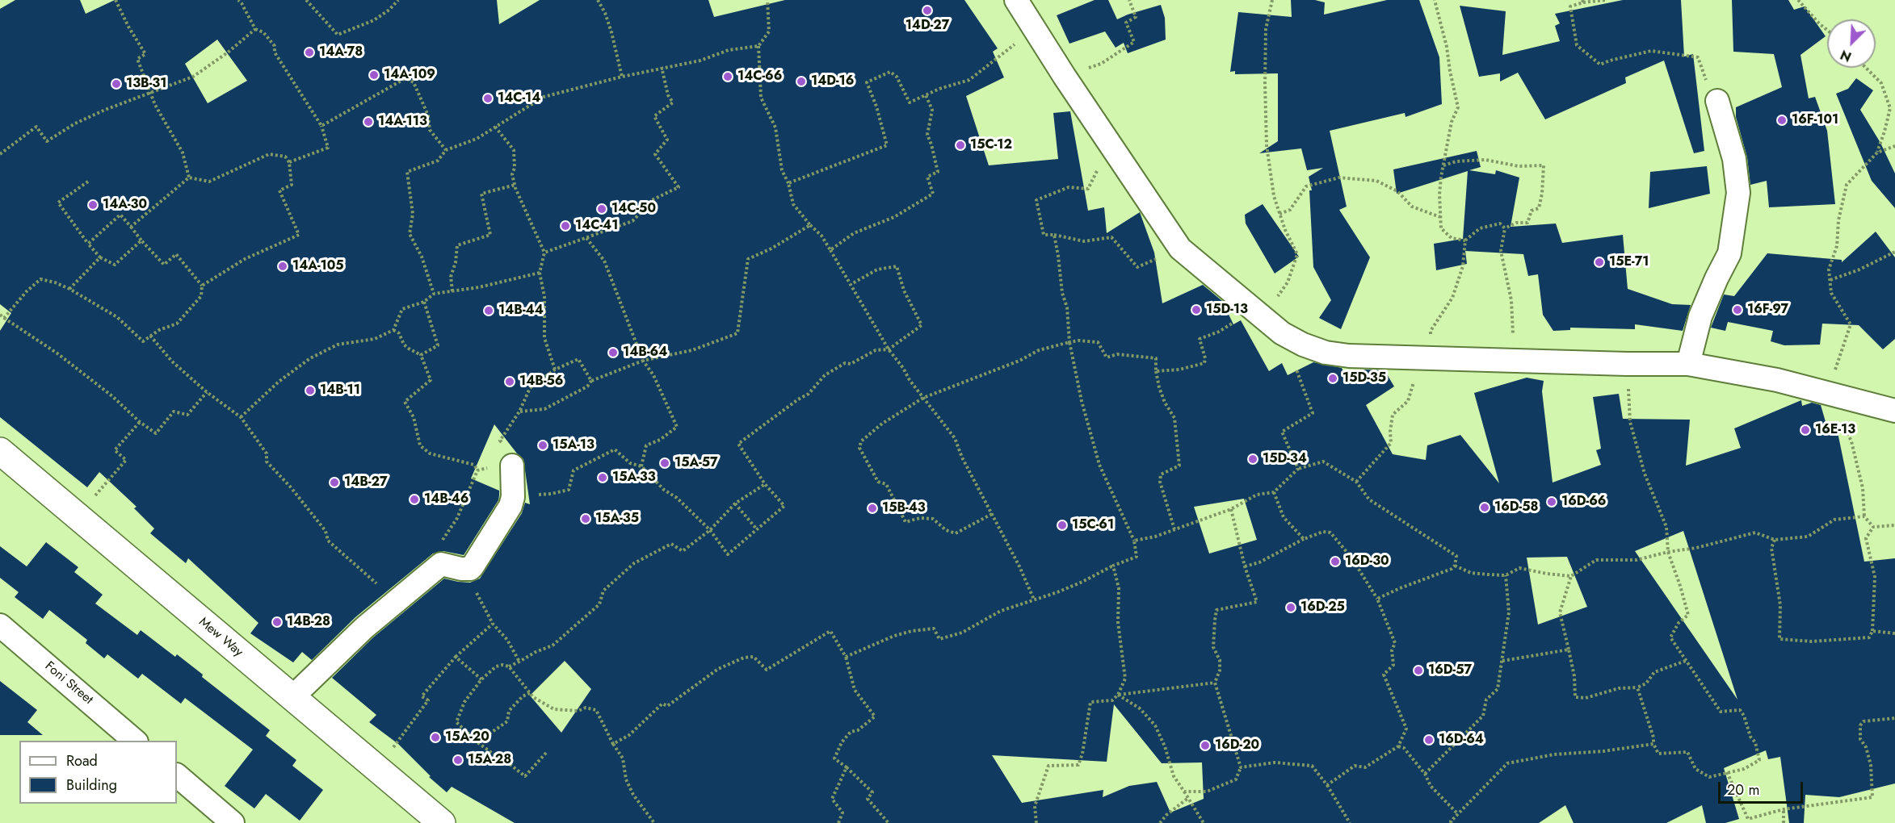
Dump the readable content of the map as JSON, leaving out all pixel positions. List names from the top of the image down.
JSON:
{
  "streets": {
    "main road": ["Mew Way"],
    "street": ["Foni Street"]
  },
  "places": [
    "14D-27",
    "14A-78",
    "14A-109",
    "14C-66",
    "14D-16",
    "13B-31",
    "14C-14",
    "16F-101",
    "14A-113",
    "15C-12",
    "14A-30",
    "14C-50",
    "14C-41",
    "15E-71",
    "14A-105",
    "15D-13",
    "16F-97",
    "14B-44",
    "14B-64",
    "15D-35",
    "14B-56",
    "14B-11",
    "16E-13",
    "15A-13",
    "15D-34",
    "15A-57",
    "15A-33",
    "14B-27",
    "14B-46",
    "16D-66",
    "16D-58",
    "15B-43",
    "15A-35",
    "15C-61",
    "16D-30",
    "16D-25",
    "14B-28",
    "16D-57",
    "15A-20",
    "16D-64",
    "16D-20",
    "15A-28"
  ],
  "legend": ["Road", "Building"],
  "scale_bar": "20 m",
  "north": "bottom left"
}
